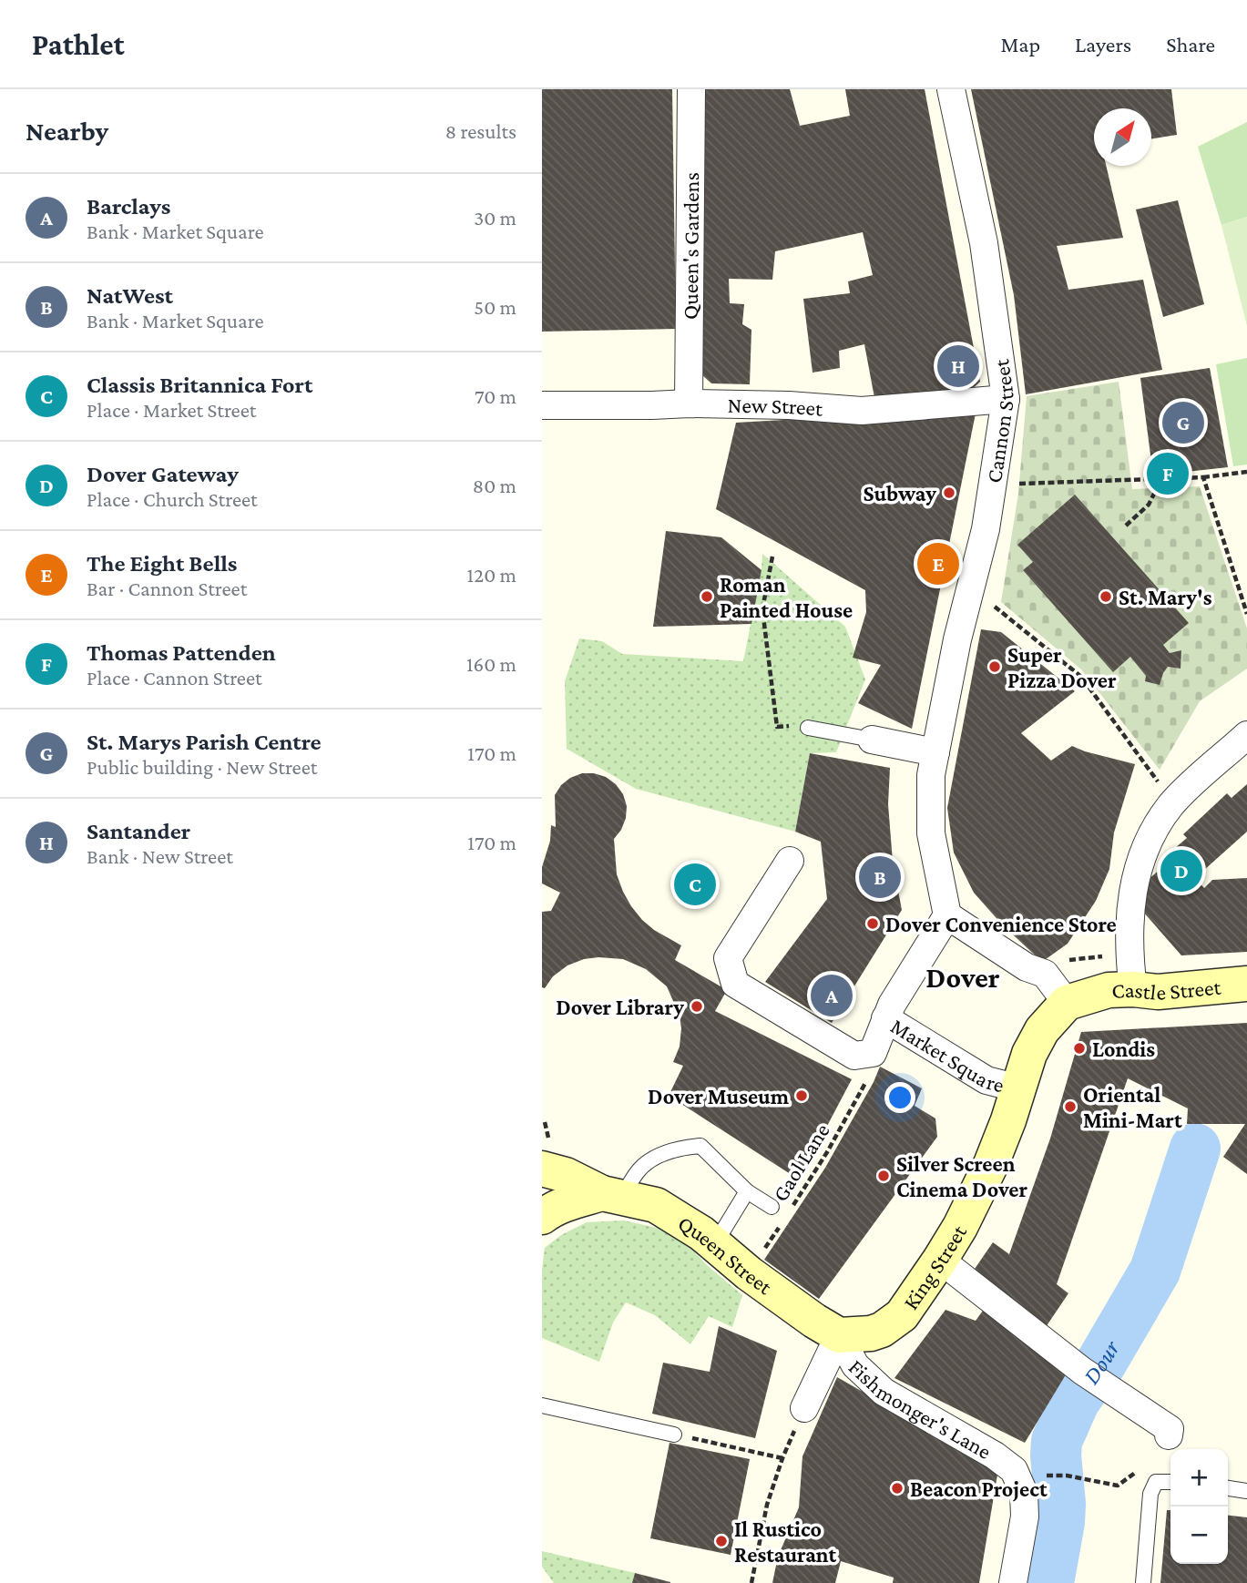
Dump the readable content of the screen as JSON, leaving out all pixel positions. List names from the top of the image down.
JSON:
{
  "streets": {
    "street": [
      "Queen's Gardens",
      "New Street",
      "Cannon Street",
      "Castle Street",
      "Market Square",
      "Queen Street",
      "King Street",
      "Fishmonger's Lane"
    ],
    "path": ["Gaol Lane"]
  },
  "crossings": [
    ["Queen's Gardens", "New Street"],
    ["New Street", "Cannon Street"],
    ["Castle Street", "King Street"],
    ["Market Square", "King Street"],
    ["Queen Street", "King Street"],
    ["Queen Street", "Fishmonger's Lane"],
    ["King Street", "Fishmonger's Lane"]
  ],
  "districts": ["Dover"],
  "water": ["Dour"],
  "places": [
    "Subway",
    "Roman Painted House",
    "St. Mary's",
    "Super Pizza Dover",
    "Dover Convenience Store",
    "Dover Library",
    "Londis",
    "Dover Museum",
    "Oriental Mini-Mart",
    "Silver Screen Cinema Dover",
    "Beacon Project",
    "Il Rustico Restaurant"
  ],
  "north": "top right",
  "page": {
    "header": "Pathlet",
    "nav": ["Map", "Layers", "Share"],
    "heading": ["Nearby", "8 results"],
    "list": [
      {
        "mark": "A",
        "name": "Barclays",
        "note": "Bank · Market Square",
        "value": "30 m"
      },
      {
        "mark": "B",
        "name": "NatWest",
        "note": "Bank · Market Square",
        "value": "50 m"
      },
      {
        "mark": "C",
        "name": "Classis Britannica Fort",
        "note": "Place · Market Street",
        "value": "70 m"
      },
      {
        "mark": "D",
        "name": "Dover Gateway",
        "note": "Place · Church Street",
        "value": "80 m"
      },
      {
        "mark": "E",
        "name": "The Eight Bells",
        "note": "Bar · Cannon Street",
        "value": "120 m"
      },
      {
        "mark": "F",
        "name": "Thomas Pattenden",
        "note": "Place · Cannon Street",
        "value": "160 m"
      },
      {
        "mark": "G",
        "name": "St. Marys Parish Centre",
        "note": "Public building · New Street",
        "value": "170 m"
      },
      {
        "mark": "H",
        "name": "Santander",
        "note": "Bank · New Street",
        "value": "170 m"
      }
    ],
    "pins": [
      "H",
      "G",
      "F",
      "E",
      "D",
      "B",
      "C",
      "A"
    ],
    "map_buttons": ["+", "−"]
  }
}
